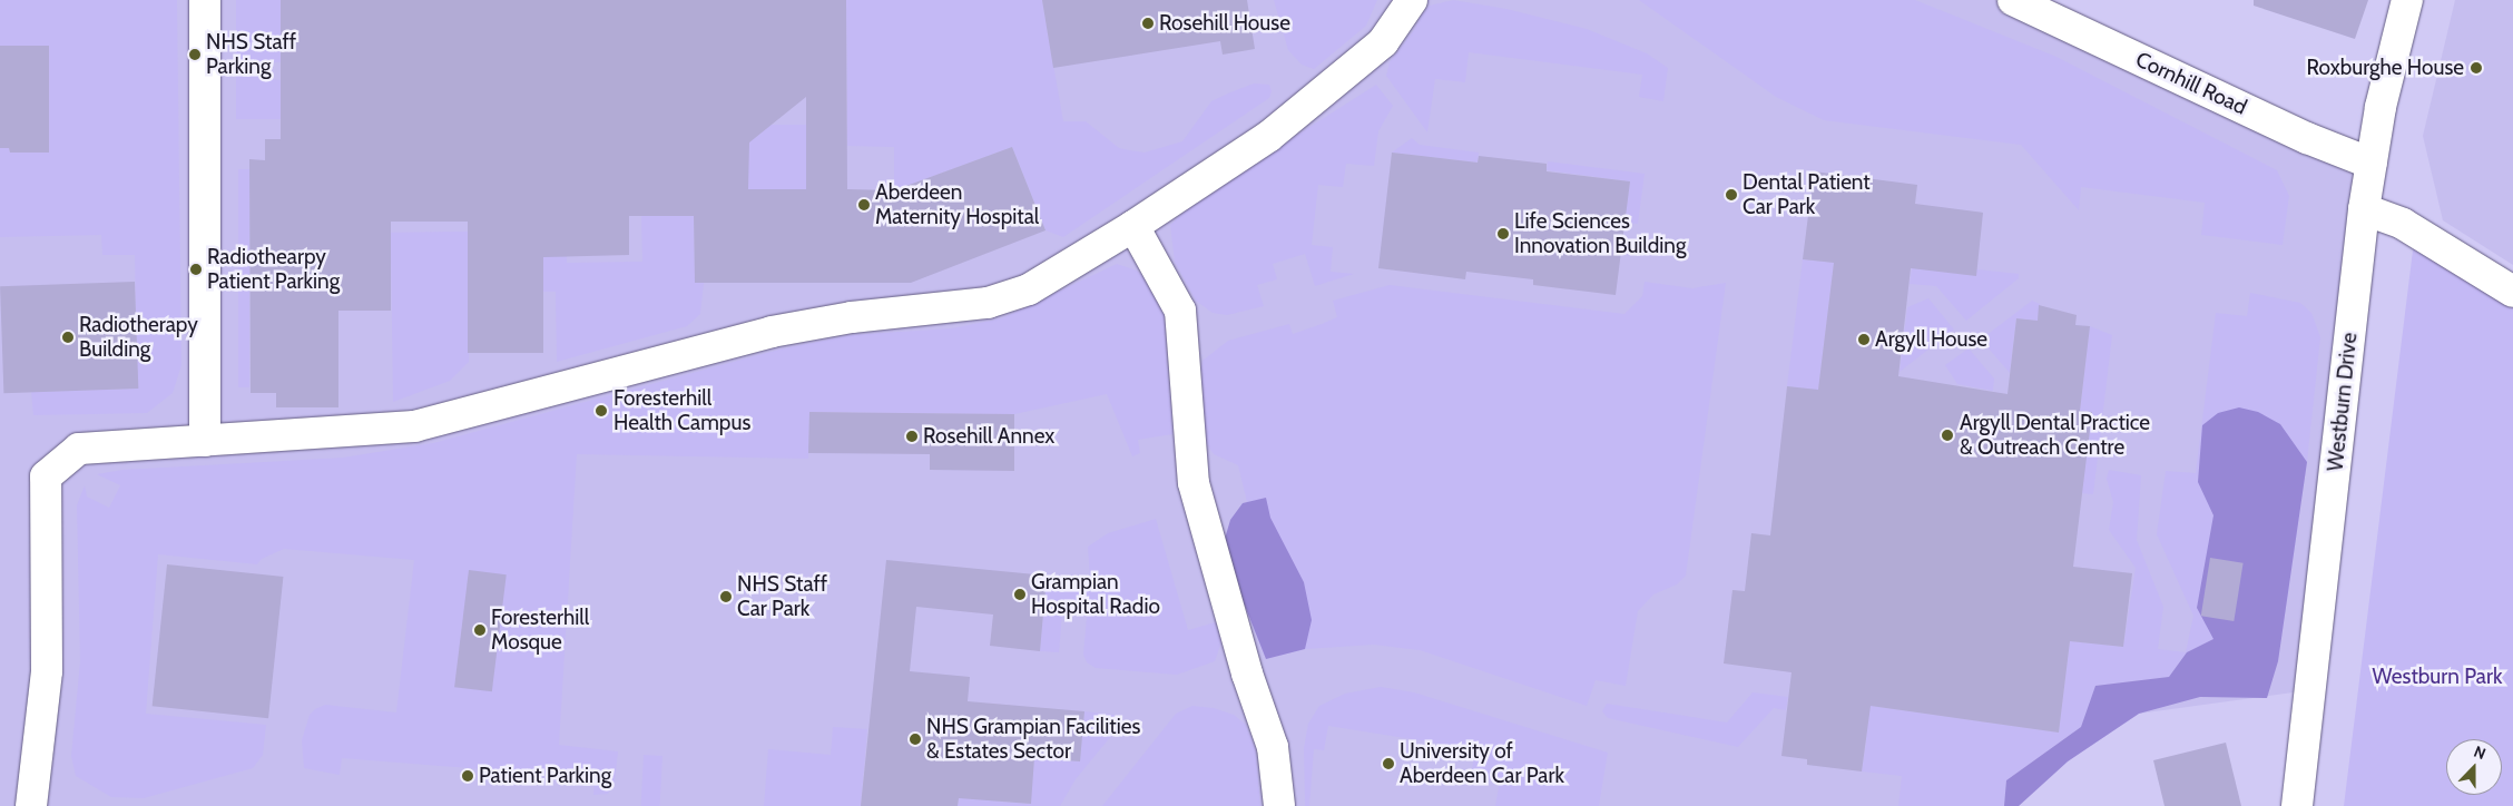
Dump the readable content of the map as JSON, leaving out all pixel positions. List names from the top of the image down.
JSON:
{
  "streets": {
    "street": ["Cornhill Road", "Westburn Drive"]
  },
  "crossings": [
    ["Cornhill Road", "Westburn Drive"]
  ],
  "parks": ["Westburn Park"],
  "places": [
    "Rosehill House",
    "NHS Staff Parking",
    "Roxburghe House",
    "Dental Patient Car Park",
    "Aberdeen Maternity Hospital",
    "Life Sciences Innovation Building",
    "Radiothearpy Patient Parking",
    "Radiotherapy Building",
    "Argyll House",
    "Foresterhill Health Campus",
    "Argyll Dental Practice & Outreach Centre",
    "Rosehill Annex",
    "Grampian Hospital Radio",
    "NHS Staff Car Park",
    "Foresterhill Mosque",
    "NHS Grampian Facilities & Estates Sector",
    "University of Aberdeen Car Park",
    "Patient Parking"
  ],
  "north": "top"
}
